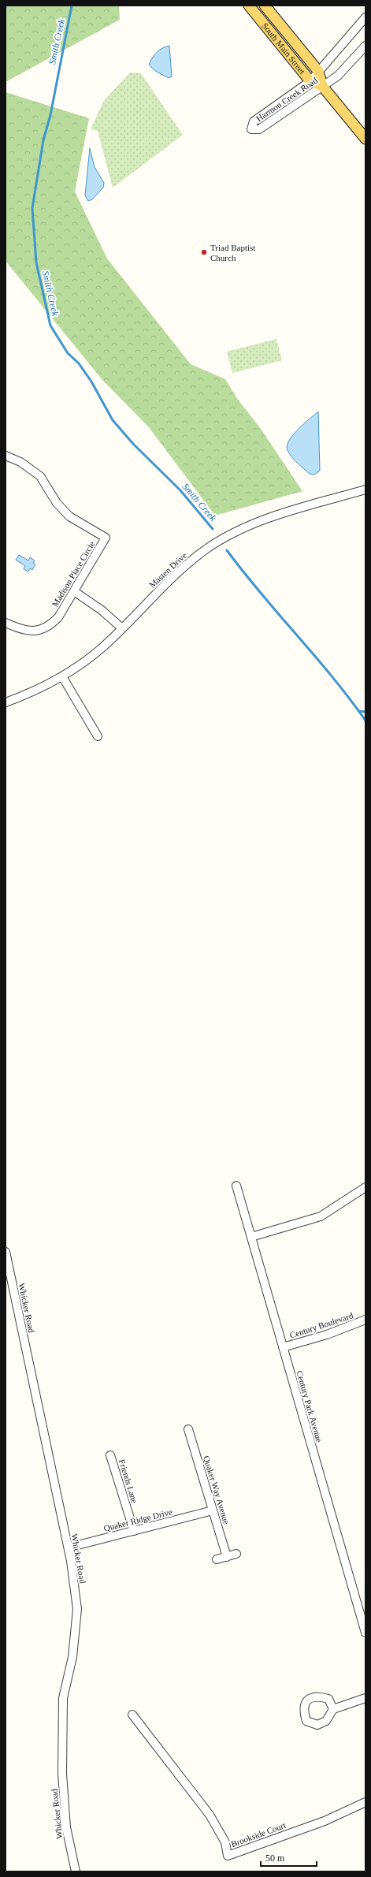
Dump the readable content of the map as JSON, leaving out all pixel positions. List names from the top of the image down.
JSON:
{
  "streets": {
    "main road": ["South Main Street"],
    "street": [
      "Harmon Creek Road",
      "Masten Drive",
      "Madison Place Circle",
      "Whicker Road",
      "Century Boulevard",
      "Century Park Avenue",
      "Friends Lane",
      "Quaker Way Avenue",
      "Quaker Ridge Drive",
      "Brookside Court"
    ]
  },
  "crossings": [
    ["South Main Street", "Harmon Creek Road"],
    ["Whicker Road", "Quaker Ridge Drive"],
    ["Century Boulevard", "Century Park Avenue"],
    ["Friends Lane", "Quaker Ridge Drive"],
    ["Quaker Way Avenue", "Quaker Ridge Drive"]
  ],
  "water": ["Smith Creek"],
  "places": ["Triad Baptist Church"],
  "scale_bar": "50 m"
}
